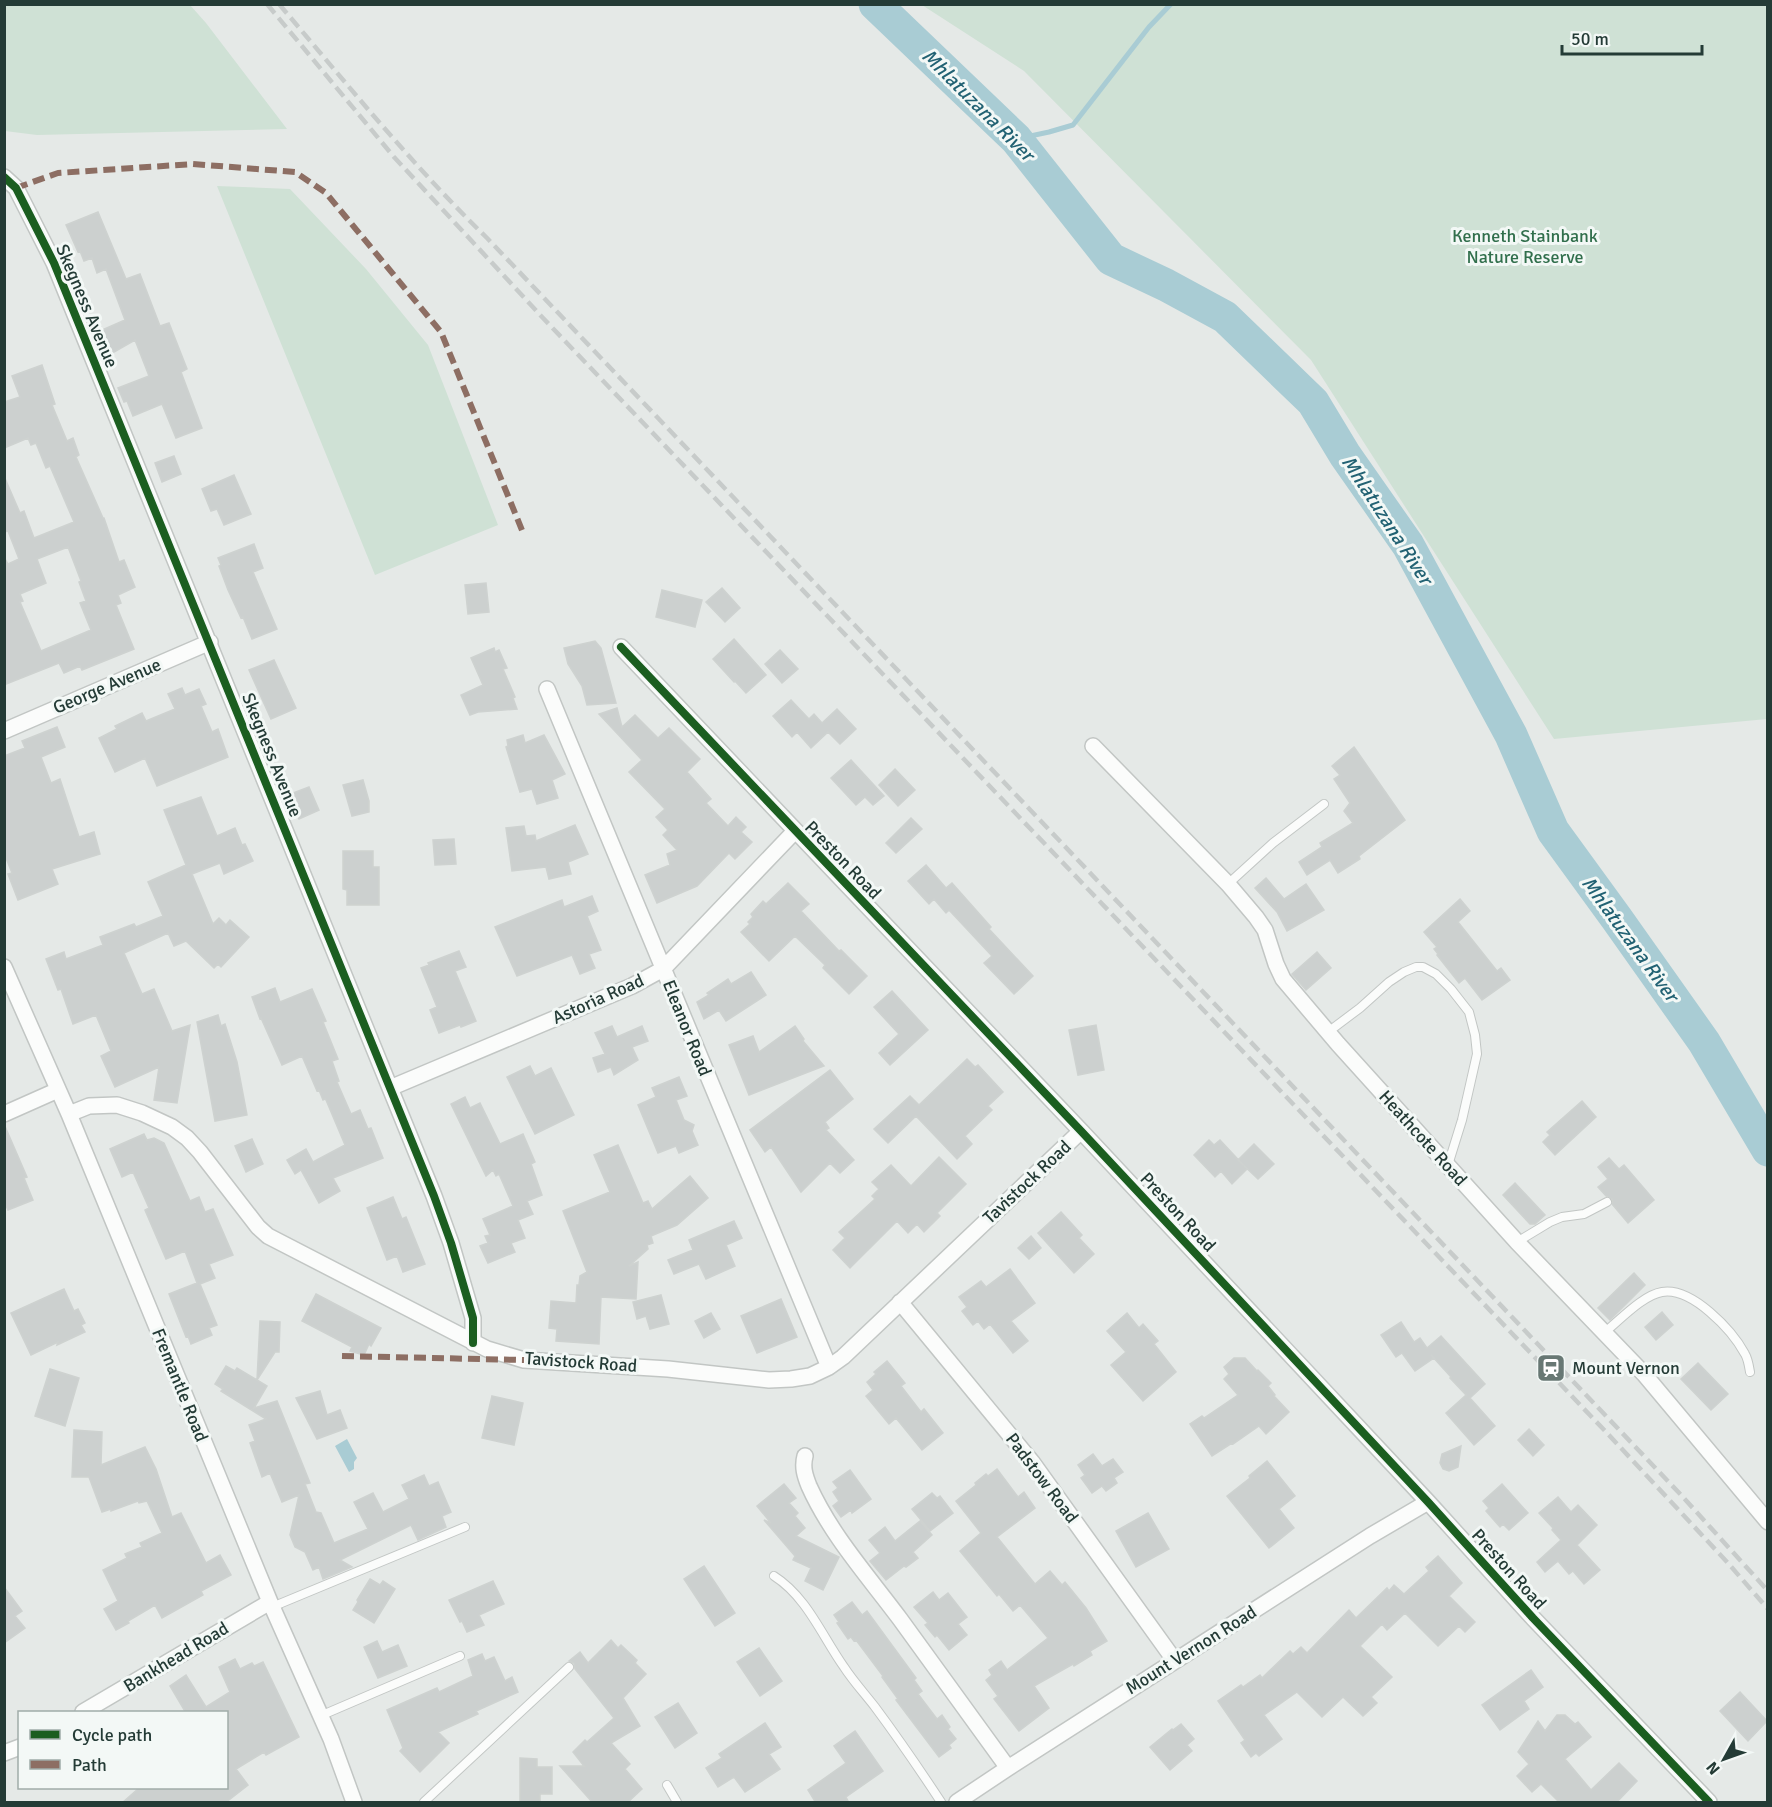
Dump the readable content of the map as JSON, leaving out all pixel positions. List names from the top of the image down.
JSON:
{
  "streets": {
    "street": [
      "Skegness Avenue",
      "George Avenue",
      "Preston Road",
      "Astoria Road",
      "Eleanor Road",
      "Heathcote Road",
      "Tavistock Road",
      "Fremantle Road",
      "Padstow Road",
      "Mount Vernon Road",
      "Bankhead Road"
    ]
  },
  "crossings": [
    ["Skegness Avenue", "George Avenue"],
    ["Skegness Avenue", "Astoria Road"],
    ["Skegness Avenue", "Tavistock Road"],
    ["Preston Road", "Astoria Road"],
    ["Preston Road", "Tavistock Road"],
    ["Preston Road", "Mount Vernon Road"],
    ["Astoria Road", "Eleanor Road"],
    ["Eleanor Road", "Tavistock Road"],
    ["Tavistock Road", "Fremantle Road"],
    ["Tavistock Road", "Padstow Road"],
    ["Fremantle Road", "Bankhead Road"],
    ["Padstow Road", "Mount Vernon Road"]
  ],
  "water": ["Mhlatuzana River"],
  "parks": ["Kenneth Stainbank Nature Reserve"],
  "places": {
    "station": ["Mount Vernon"]
  },
  "legend": ["Cycle path", "Path"],
  "scale_bar": "50 m",
  "north": "bottom left"
}
